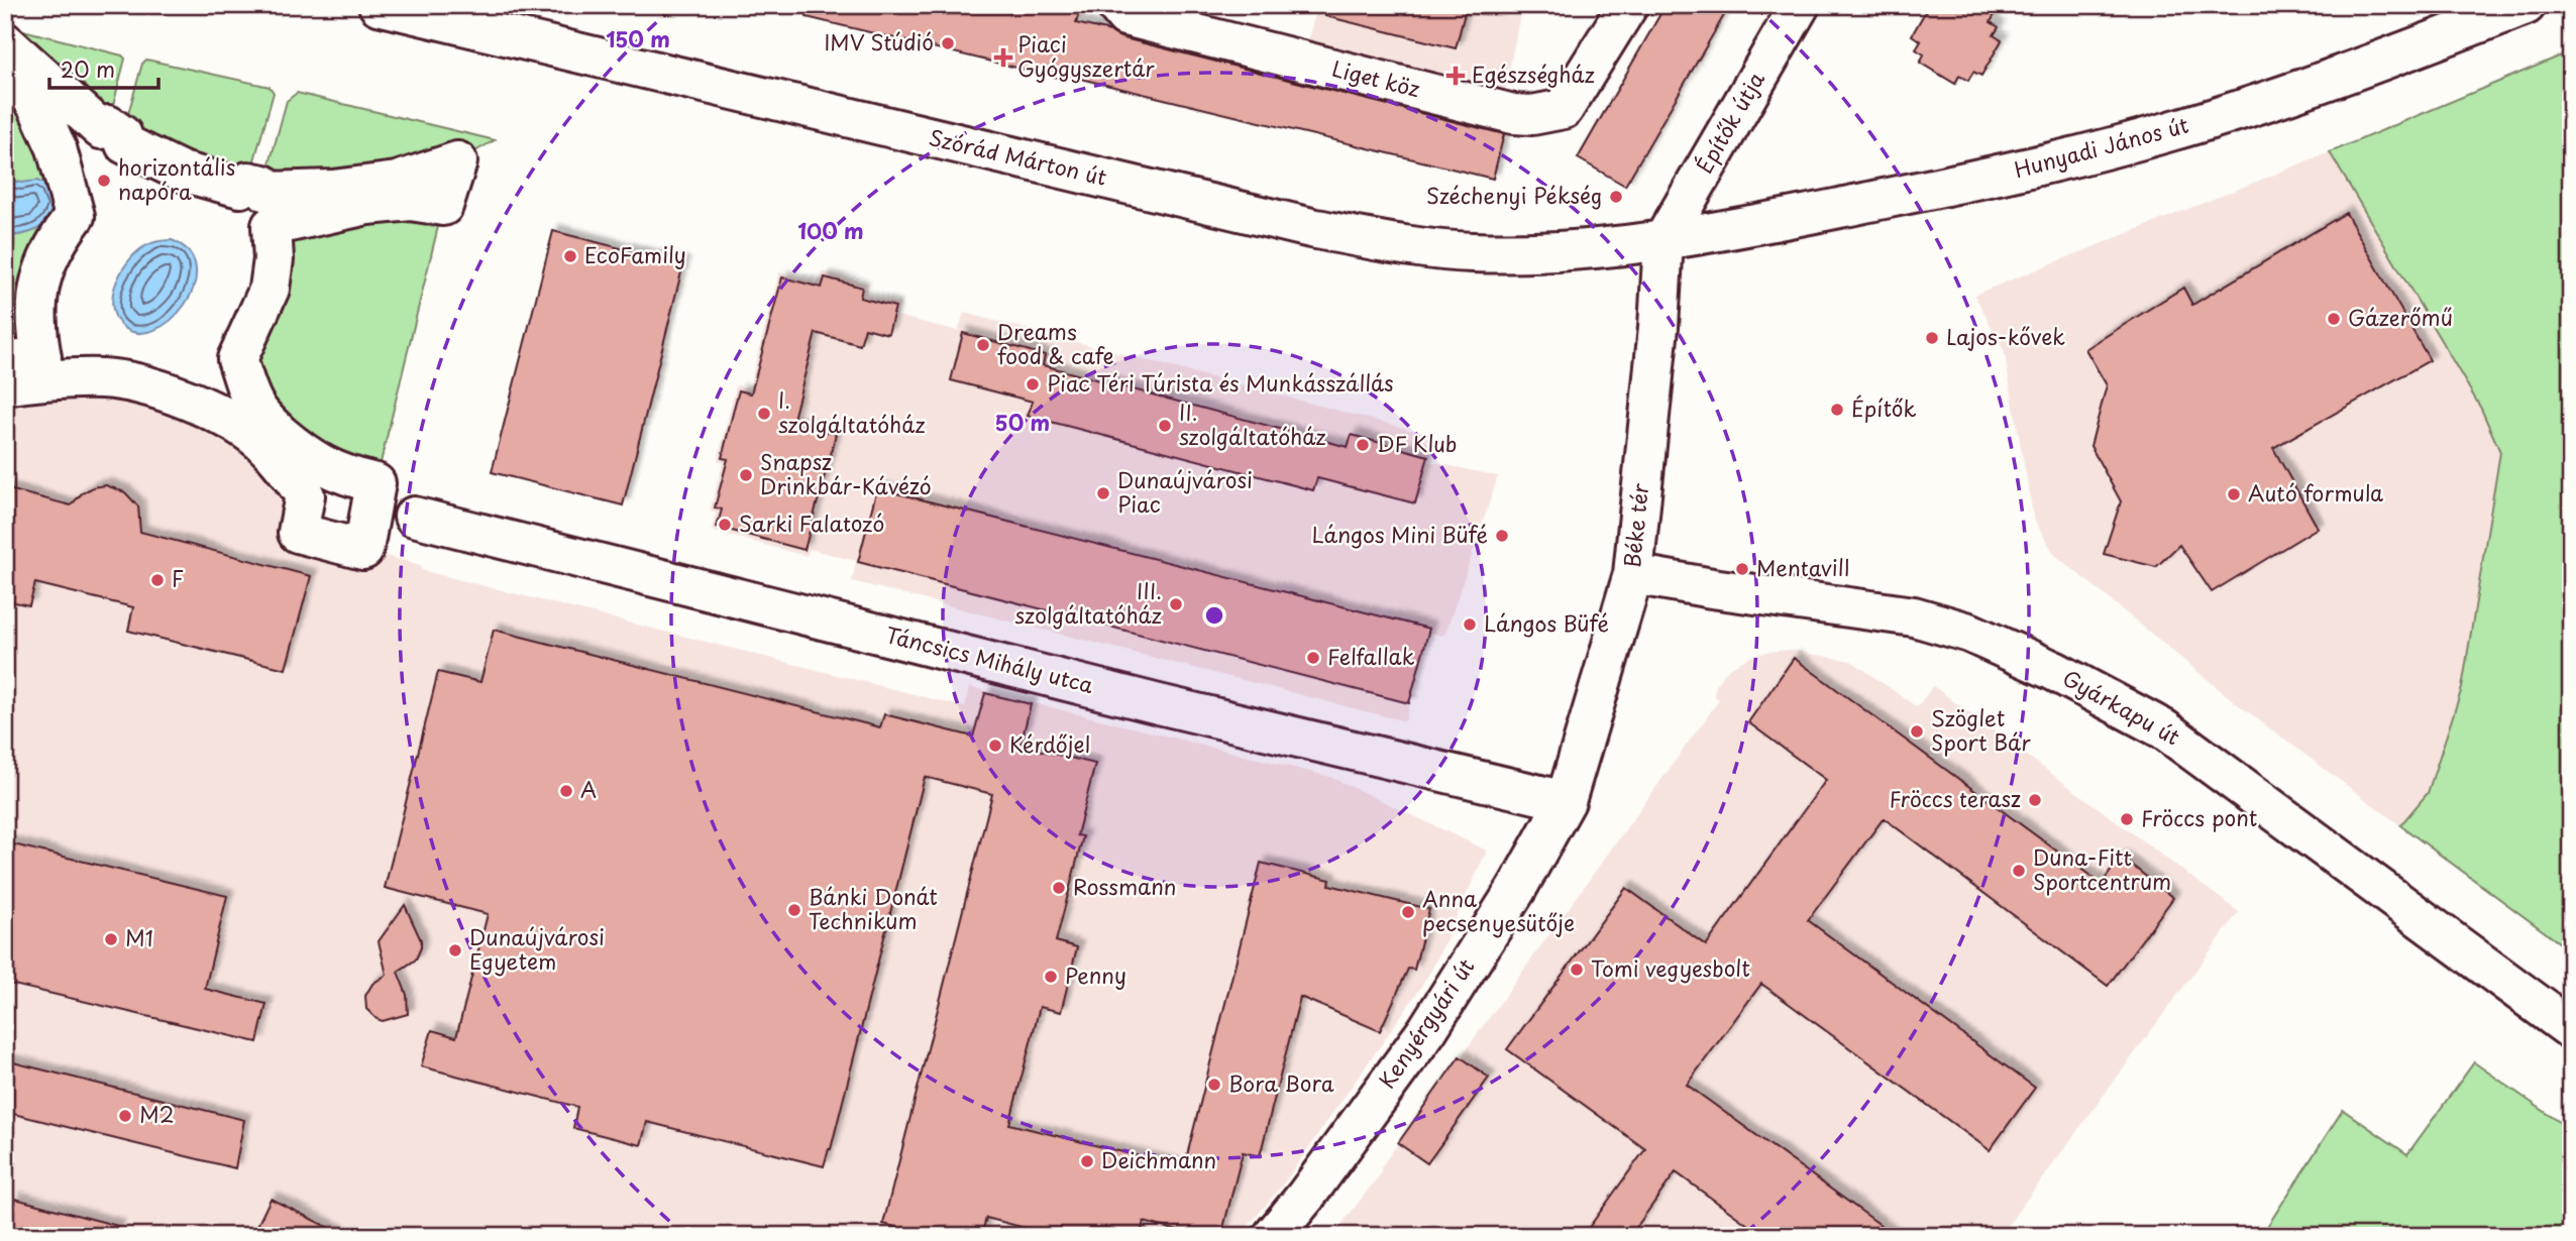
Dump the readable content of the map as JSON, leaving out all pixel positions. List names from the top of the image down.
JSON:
{
  "streets": {
    "street": [
      "Liget köz",
      "Építők útja",
      "Hunyadi János út",
      "Szórád Márton út",
      "Béke tér",
      "Táncsics Mihály utca",
      "Gyárkapu út",
      "Kenyérgyári út"
    ]
  },
  "crossings": [
    ["Építők útja", "Hunyadi János út"],
    ["Építők útja", "Szórád Márton út"],
    ["Építők útja", "Béke tér"],
    ["Hunyadi János út", "Szórád Márton út"],
    ["Hunyadi János út", "Béke tér"],
    ["Szórád Márton út", "Béke tér"],
    ["Béke tér", "Táncsics Mihály utca"],
    ["Béke tér", "Gyárkapu út"],
    ["Béke tér", "Kenyérgyári út"],
    ["Táncsics Mihály utca", "Kenyérgyári út"]
  ],
  "places": {
    "other": [
      "IMV Stúdió",
      "horizontális napóra",
      "Széchenyi Pékség",
      "EcoFamily",
      "Gázerőmű",
      "Lajos-kővek",
      "Dreams food & cafe",
      "Piac Téri Túrista és Munkásszállás",
      "Építők",
      "I. szolgáltatóház",
      "II. szolgáltatóház",
      "DF Klub",
      "Snapsz Drinkbár-Kávézó",
      "Dunaújvárosi Piac",
      "Autó formula",
      "Sarki Falatozó",
      "Lángos Mini Büfé",
      "Mentavill",
      "F",
      "III. szolgáltatóház",
      "Lángos Büfé",
      "Felfallak",
      "Szöglet Sport Bár",
      "Kérdőjel",
      "A",
      "Fröccs terasz",
      "Fröccs pont",
      "Duna-Fitt Sportcentrum",
      "Rossmann",
      "Bánki Donát Technikum",
      "Anna pecsenyesütője",
      "M1",
      "Dunaújvárosi Egyetem",
      "Tomi vegyesbolt",
      "Penny",
      "Bora Bora",
      "M2",
      "Deichmann"
    ],
    "health": ["Piaci Gyógyszertár", "Egészségház"]
  },
  "scale_bar": "20 m",
  "rings": ["150 m", "100 m", "50 m"]
}
